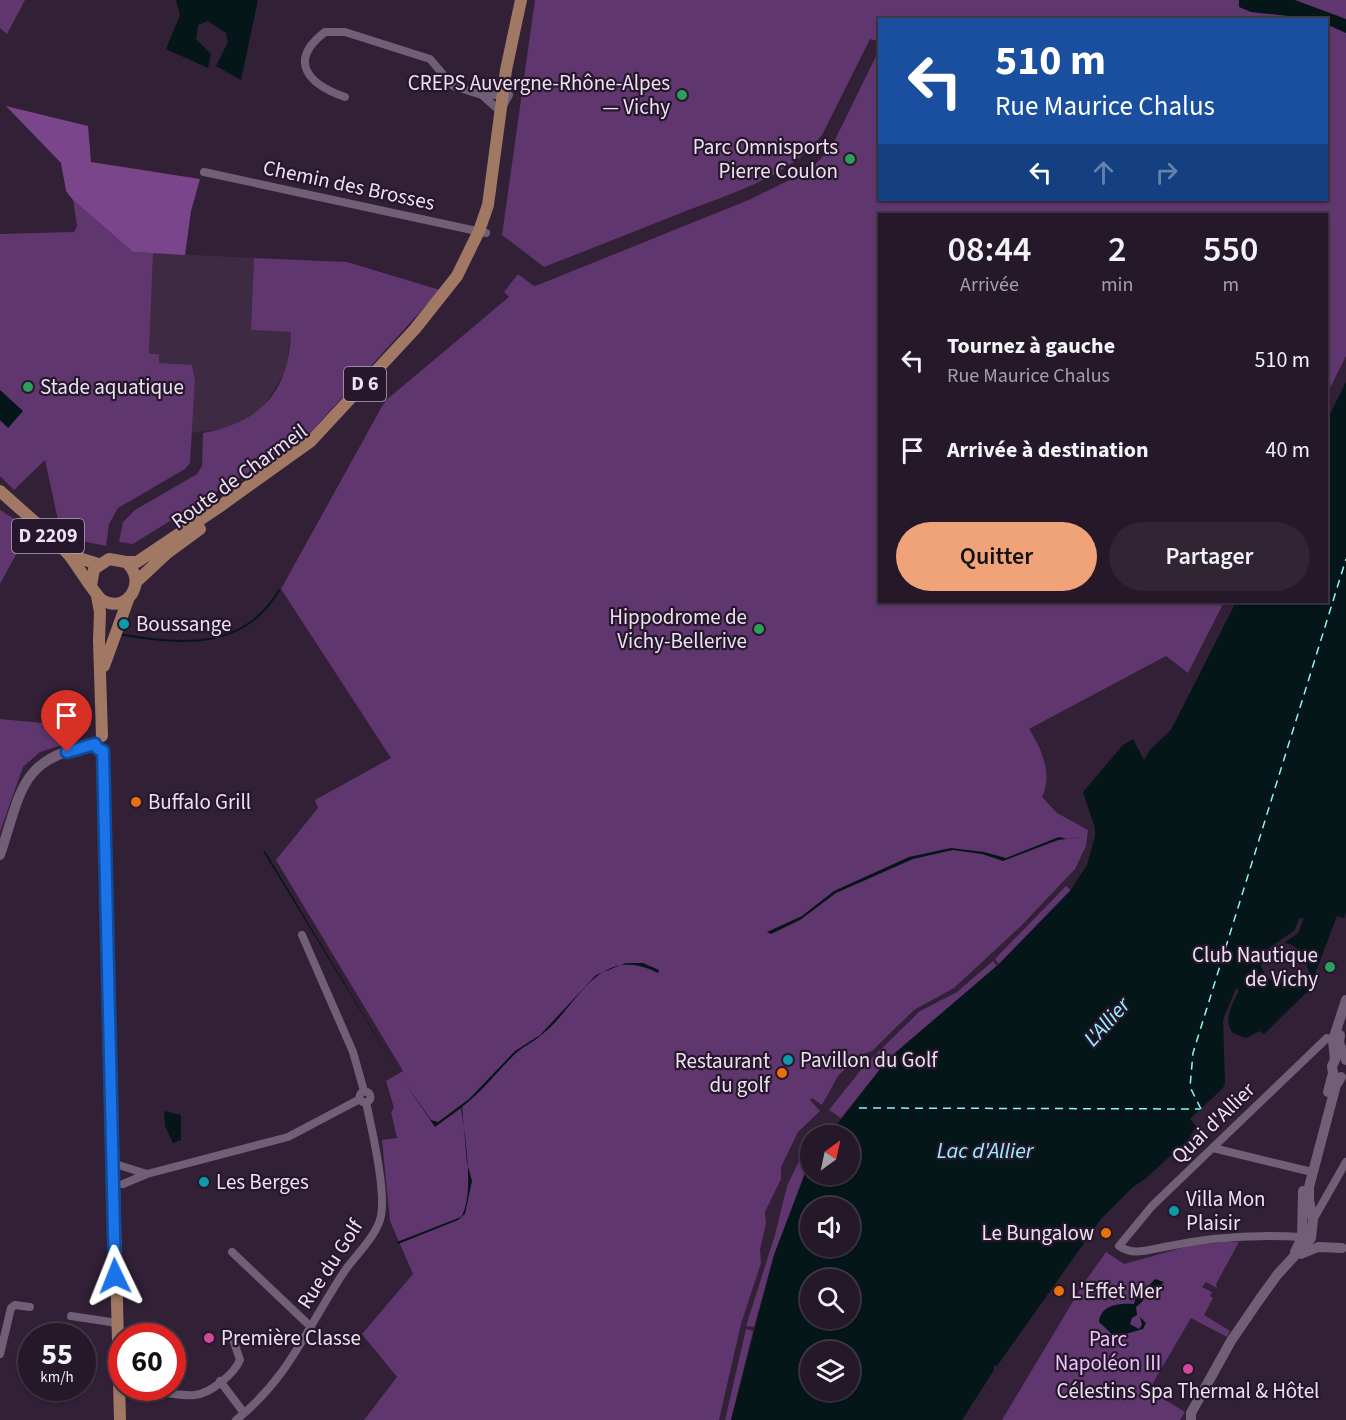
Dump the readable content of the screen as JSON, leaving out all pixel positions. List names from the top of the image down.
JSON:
{
  "streets": {
    "main road": ["D 6", "Route de Charmeil", "D 2209"],
    "street": ["Chemin des Brosses", "Quai d'Allier", "Rue du Golf"]
  },
  "crossings": [
    ["Chemin des Brosses", "Route de Charmeil"],
    ["Route de Charmeil", "D 2209"]
  ],
  "water": ["L'Allier", "Lac d'Allier"],
  "parks": ["Parc Napoléon III"],
  "places": [
    "CREPS Auvergne-Rhône-Alpes — Vichy",
    "Parc Omnisports Pierre Coulon",
    "Stade aquatique",
    "Boussange",
    "Hippodrome de Vichy-Bellerive",
    "Buffalo Grill",
    "Club Nautique de Vichy",
    "Pavillon du Golf",
    "Restaurant du golf",
    "Les Berges",
    "Villa Mon Plaisir",
    "Le Bungalow",
    "L'Effet Mer",
    "Première Classe",
    "Célestins Spa Thermal & Hôtel"
  ],
  "north": "top right",
  "page": {
    "turn": ["510 m", "Rue Maurice Chalus"],
    "eta": [
      "08:44",
      "Arrivée",
      "2",
      "min",
      "550",
      "m"
    ],
    "list": [
      {
        "name": "Tournez à gauche",
        "note": "Rue Maurice Chalus",
        "value": "510 m"
      },
      {
        "name": "Arrivée à destination",
        "value": "40 m"
      }
    ],
    "buttons": ["Quitter", "Partager"],
    "speed": "55 km/h",
    "limit": "60"
  }
}
